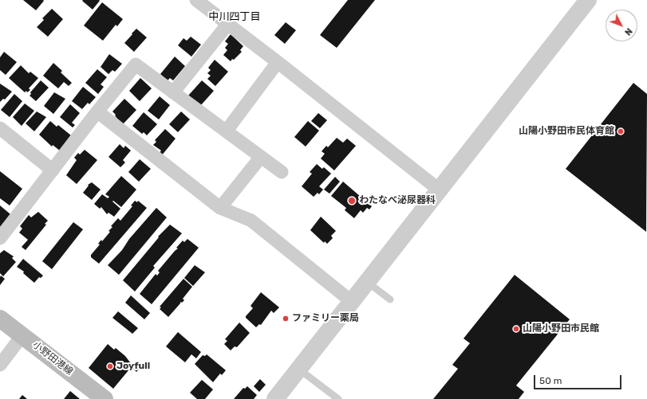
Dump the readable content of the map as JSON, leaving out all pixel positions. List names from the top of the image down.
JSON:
{
  "streets": {
    "main road": ["小野田港線"]
  },
  "districts": ["中川四丁目"],
  "places": [
    "山陽小野田市民体育館",
    "わたなべ泌尿器科",
    "ファミリー薬局",
    "山陽小野田市民館",
    "Joyfull"
  ],
  "scale_bar": "50 m",
  "north": "bottom right"
}
